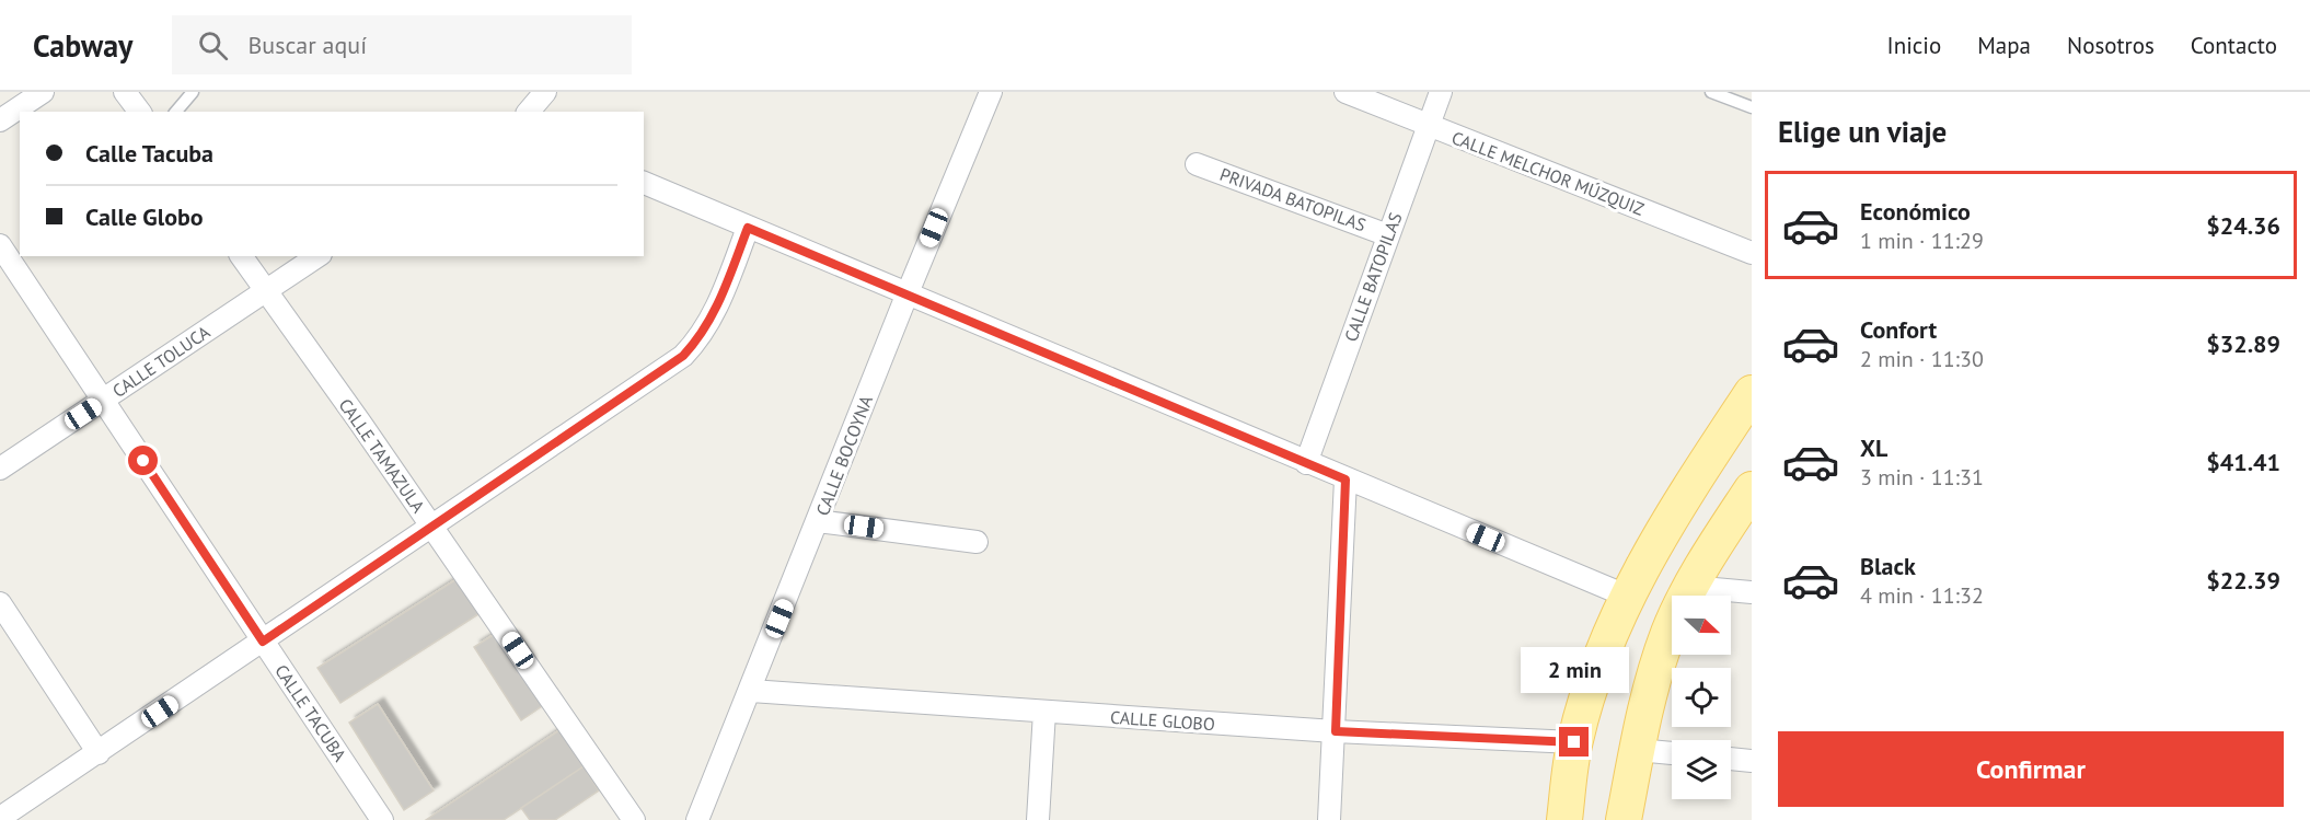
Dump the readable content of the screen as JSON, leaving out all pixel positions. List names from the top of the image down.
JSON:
{
  "streets": {
    "street": [
      "CALLE MELCHOR MÚZQUIZ",
      "PRIVADA BATOPILAS",
      "CALLE BATOPILAS",
      "CALLE TOLUCA",
      "CALLE TAMAZULA",
      "CALLE BOCOYNA",
      "CALLE TACUBA",
      "CALLE GLOBO"
    ]
  },
  "crossings": [
    ["CALLE MELCHOR MÚZQUIZ", "CALLE BATOPILAS"],
    ["PRIVADA BATOPILAS", "CALLE BATOPILAS"],
    ["CALLE TOLUCA", "CALLE TAMAZULA"],
    ["CALLE TOLUCA", "CALLE TACUBA"],
    ["CALLE BOCOYNA", "CALLE GLOBO"]
  ],
  "north": "right",
  "page": {
    "header": "Cabway",
    "search": "Buscar aquí",
    "nav": [
      "Inicio",
      "Mapa",
      "Nosotros",
      "Contacto"
    ],
    "heading": "Elige un viaje",
    "banner": ["Calle Tacuba", "Calle Globo"],
    "list": [
      {
        "name": "Económico",
        "note": "1 min · 11:29",
        "value": "$24.36"
      },
      {
        "name": "Confort",
        "note": "2 min · 11:30",
        "value": "$32.89"
      },
      {
        "name": "XL",
        "note": "3 min · 11:31",
        "value": "$41.41"
      },
      {
        "name": "Black",
        "note": "4 min · 11:32",
        "value": "$22.39"
      }
    ],
    "bubble": "2 min",
    "buttons": "Confirmar"
  }
}
